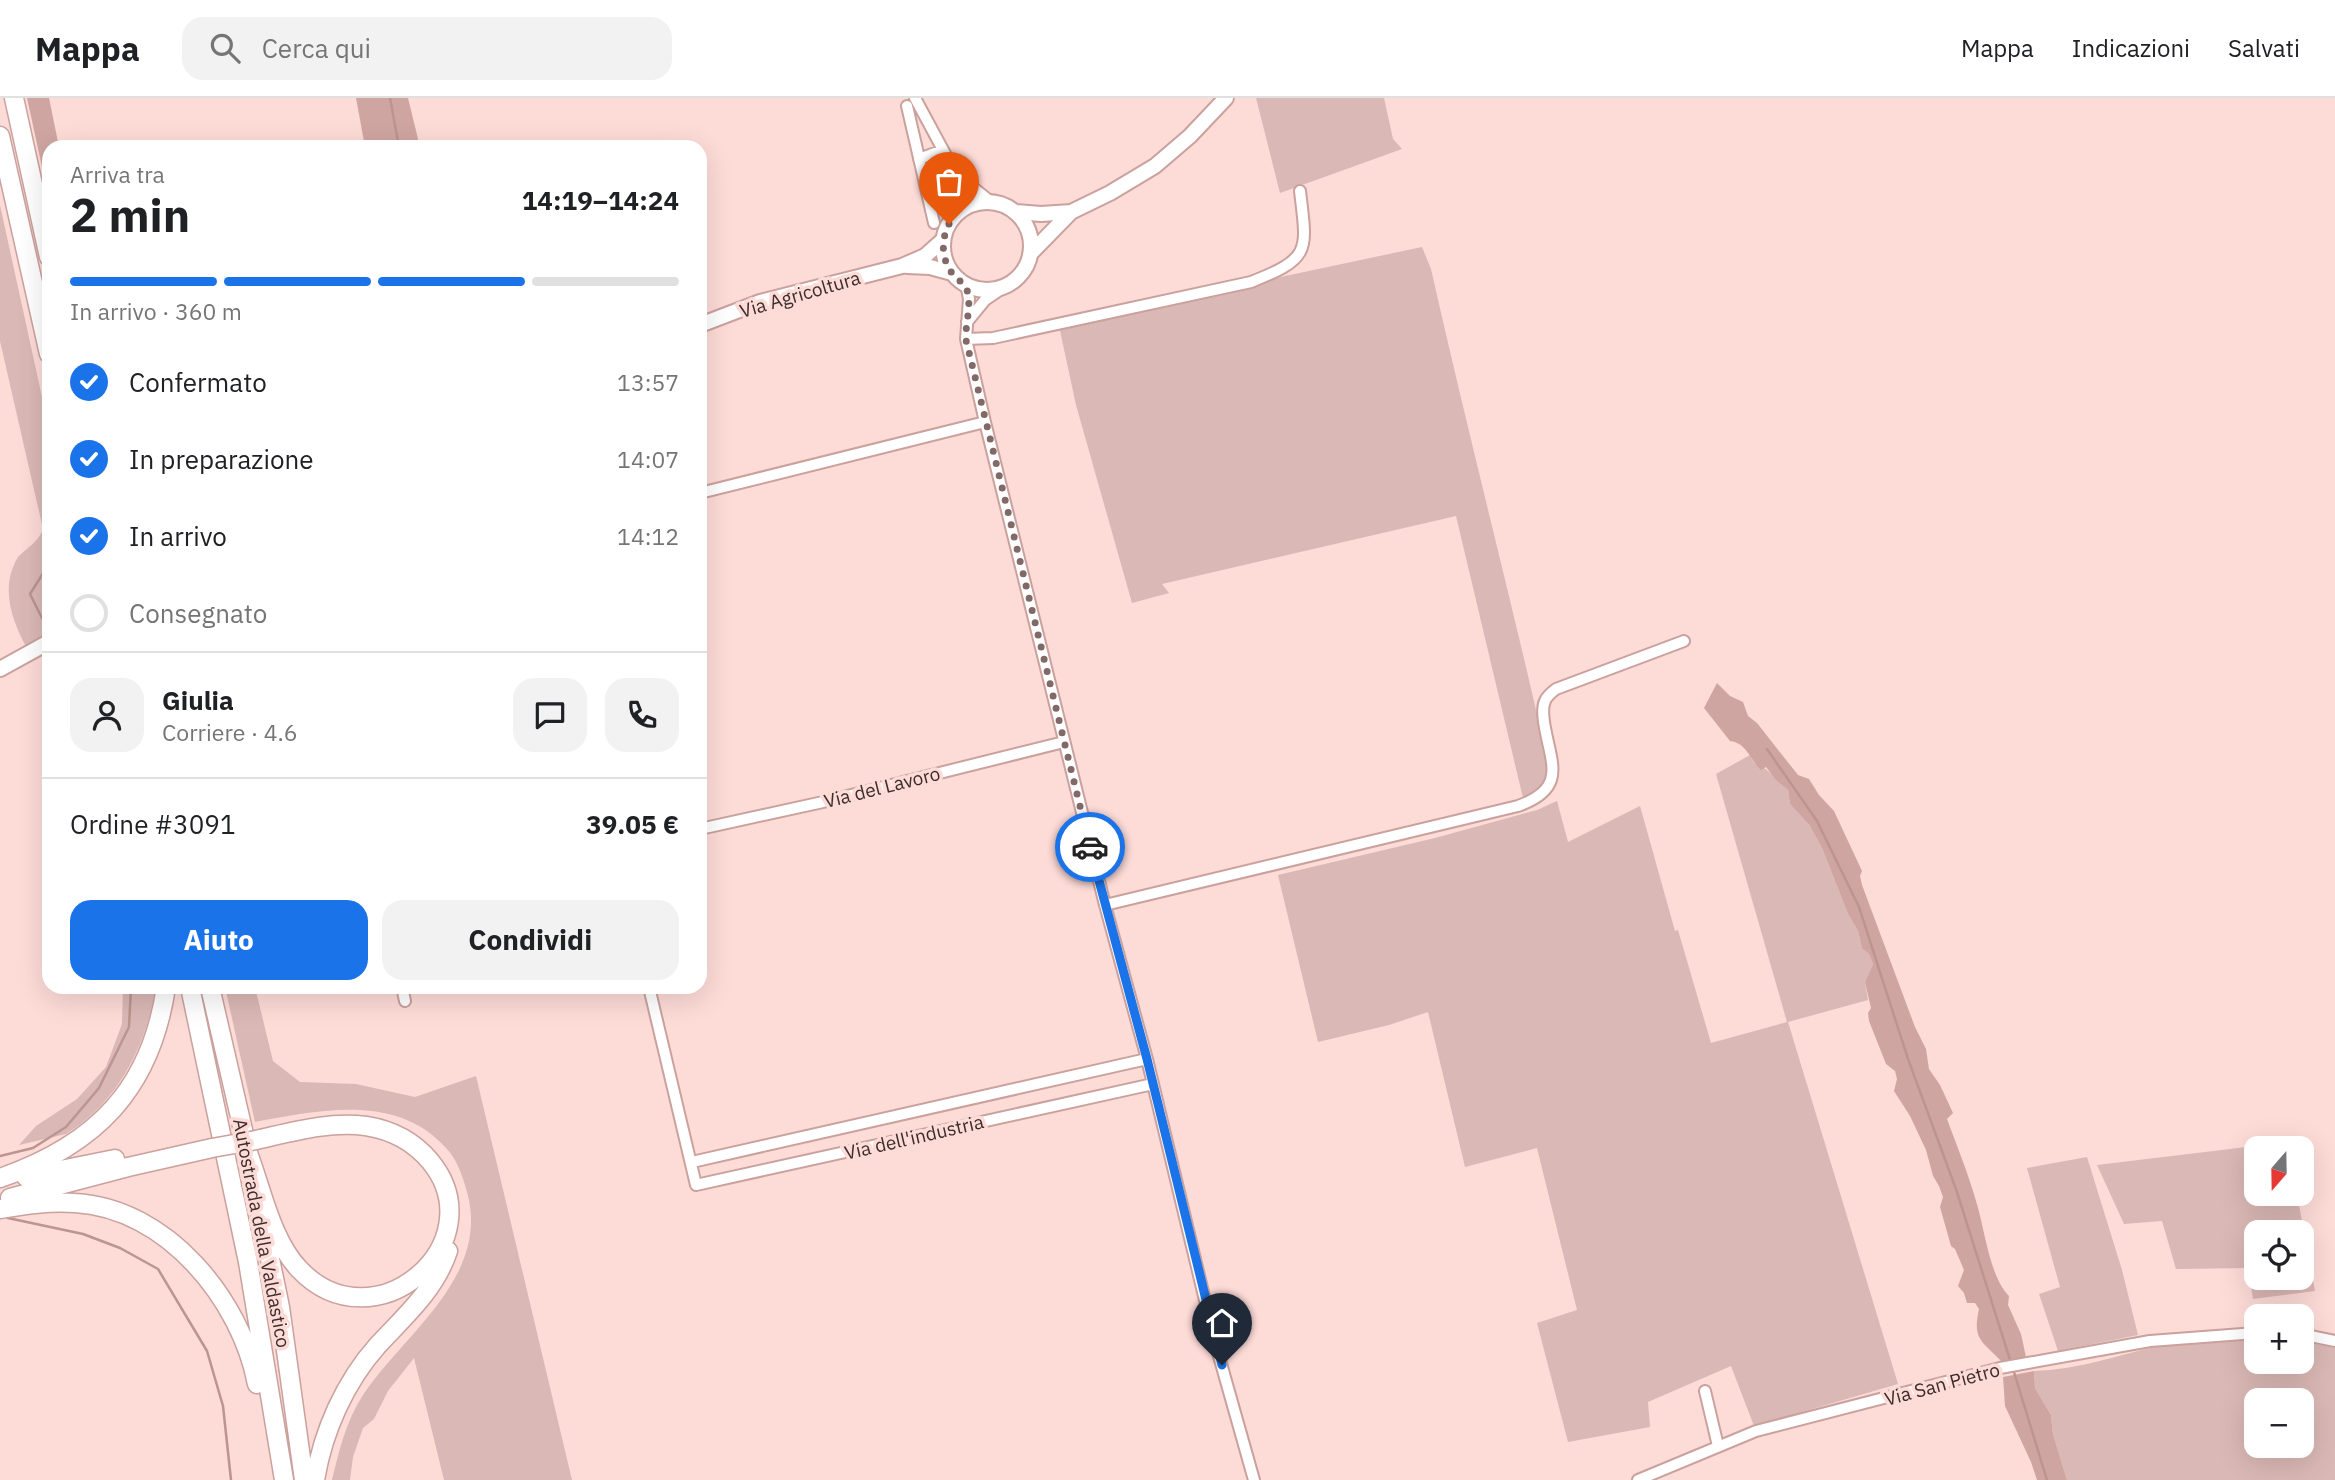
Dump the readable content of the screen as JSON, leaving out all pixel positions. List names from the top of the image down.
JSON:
{
  "streets": {
    "highway": ["Autostrada della Valdastico"],
    "main road": ["Via Agricoltura"],
    "street": ["Via del Lavoro", "Via dell'industria", "Via San Pietro"]
  },
  "north": "bottom",
  "page": {
    "header": "Mappa",
    "search": "Cerca qui",
    "nav": ["Mappa", "Indicazioni", "Salvati"],
    "heading": ["2 min", "Arriva tra", "14:19–14:24"],
    "panel": [
      "Giulia",
      "Corriere · 4.6",
      "Ordine #3091",
      "39.05 €"
    ],
    "bar": "In arrivo · 360 m",
    "list": [
      ["Confermato", "13:57"],
      ["In preparazione", "14:07"],
      ["In arrivo", "14:12"],
      "Consegnato"
    ],
    "buttons": ["Aiuto", "Condividi"],
    "map_buttons": ["+", "−"]
  }
}
